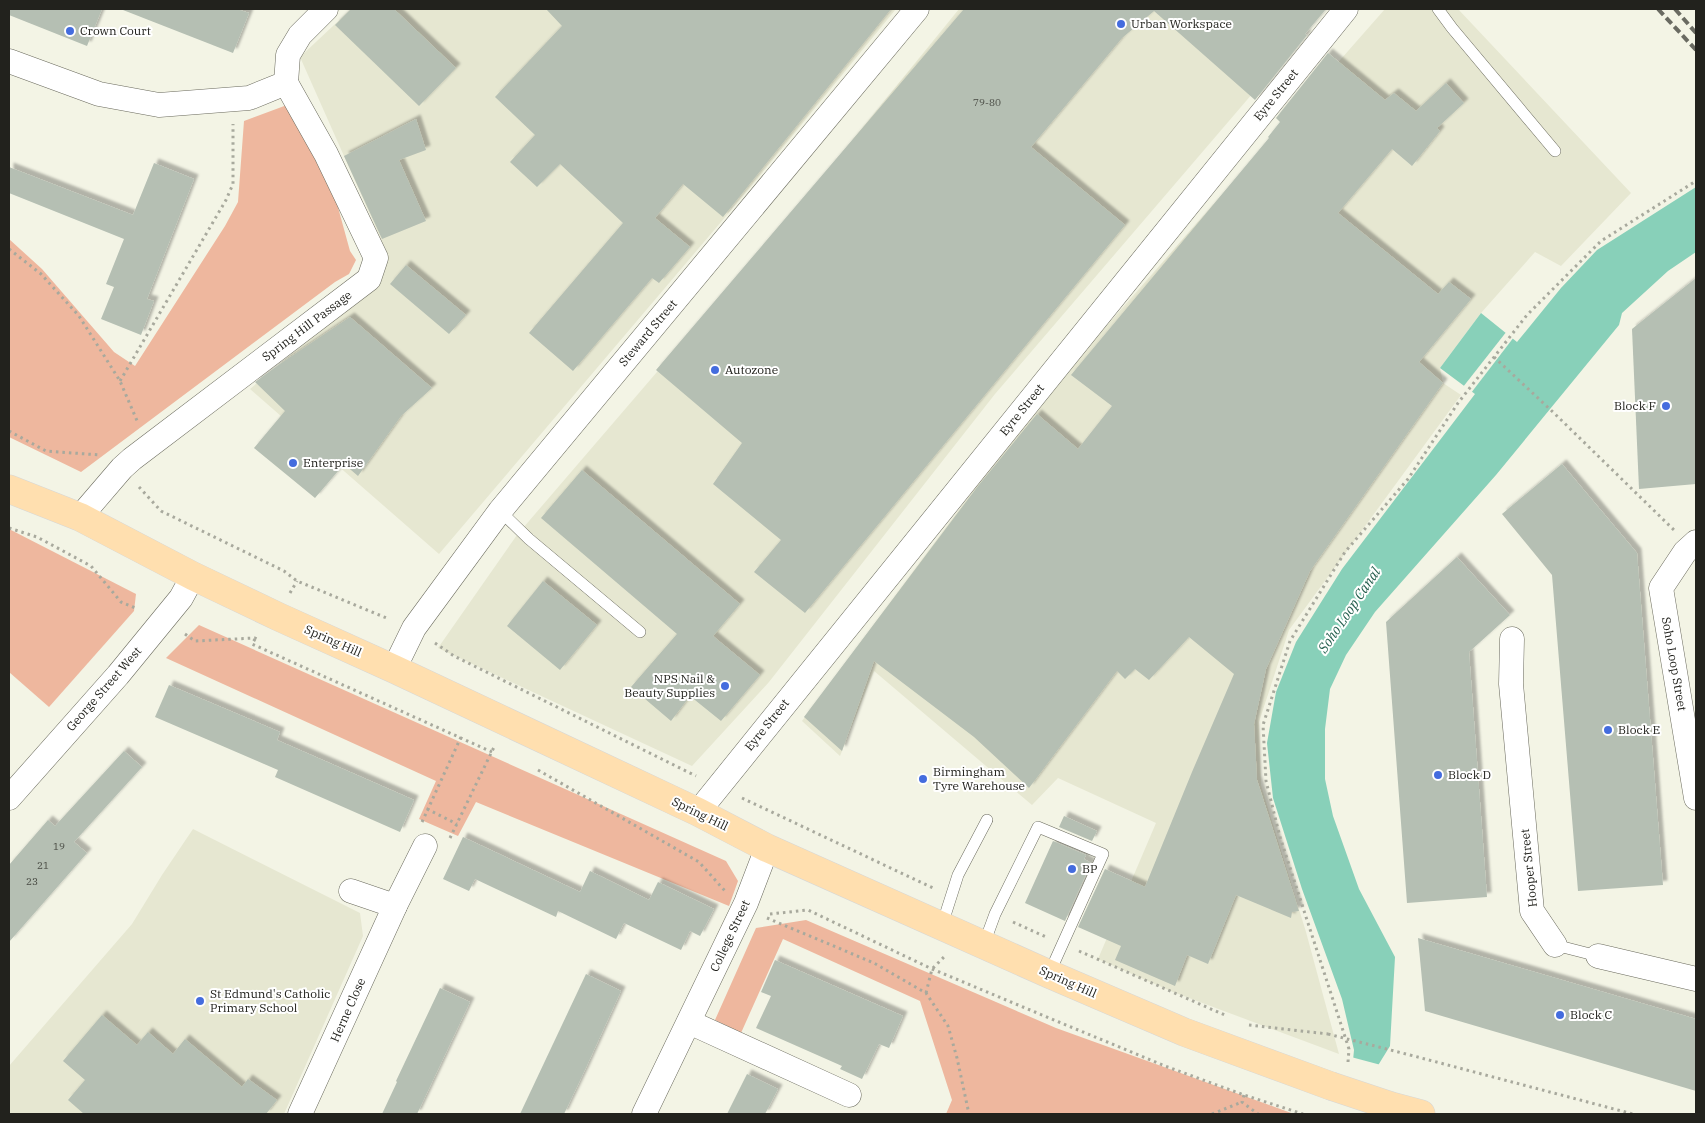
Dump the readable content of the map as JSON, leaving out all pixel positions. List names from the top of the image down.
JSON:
{
  "streets": {
    "main road": ["Spring Hill"],
    "street": [
      "Eyre Street",
      "Spring Hill Passage",
      "Steward Street",
      "Soho Loop Street",
      "George Street West",
      "Hooper Street",
      "College Street",
      "Herne Close"
    ]
  },
  "crossings": [
    ["Eyre Street", "Spring Hill"],
    ["Spring Hill Passage", "Spring Hill"],
    ["Steward Street", "Spring Hill"],
    ["Spring Hill", "George Street West"],
    ["Spring Hill", "College Street"]
  ],
  "water": ["Soho Loop Canal"],
  "places": [
    "Urban Workspace",
    "Crown Court",
    "Autozone",
    "Block F",
    "Enterprise",
    "NPS Nail & Beauty Supplies",
    "Block E",
    "Block D",
    "Birmingham Tyre Warehouse",
    "BP",
    "St Edmund's Catholic Primary School",
    "Block C"
  ],
  "house_numbers": [
    "79-80",
    "19",
    "21",
    "23"
  ]
}
